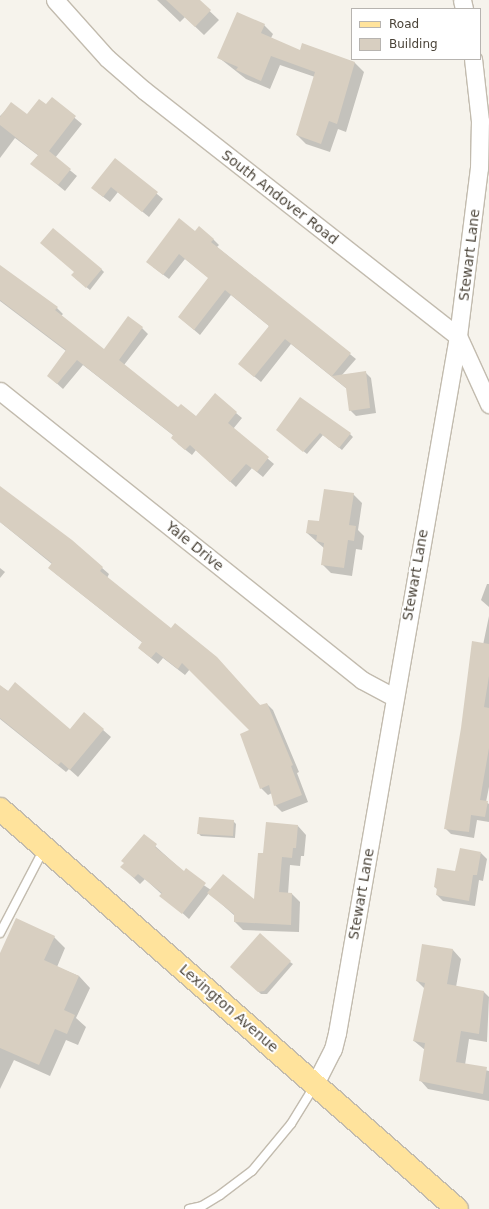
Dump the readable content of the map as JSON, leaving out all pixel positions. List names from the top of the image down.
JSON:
{
  "streets": {
    "main road": ["Lexington Avenue"],
    "street": ["South Andover Road", "Stewart Lane", "Yale Drive"]
  },
  "crossings": [
    ["South Andover Road", "Stewart Lane"],
    ["Stewart Lane", "Yale Drive"],
    ["Stewart Lane", "Lexington Avenue"]
  ],
  "legend": ["Road", "Building"]
}
